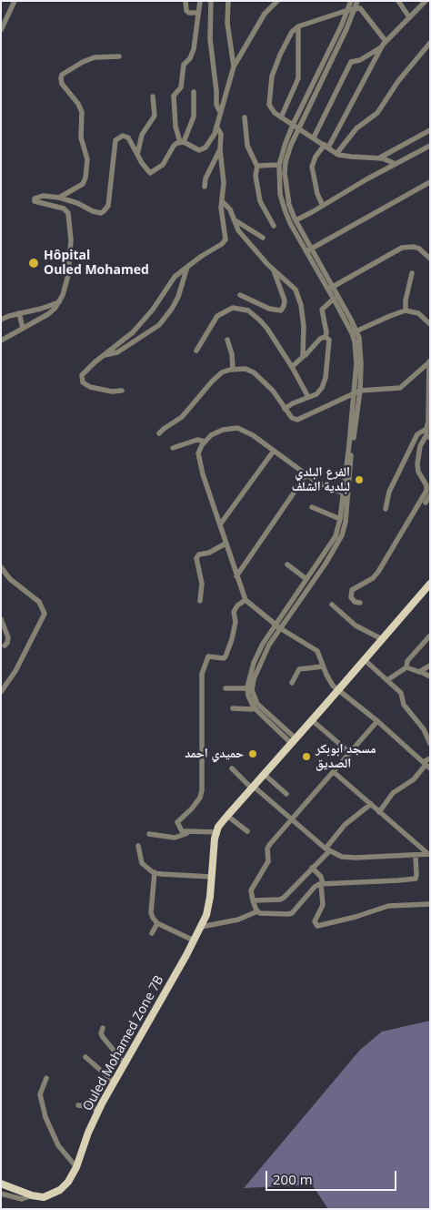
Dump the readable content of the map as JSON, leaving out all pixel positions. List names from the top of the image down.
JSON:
{
  "streets": {
    "main road": ["Ouled Mohamed Zone 7B"]
  },
  "places": [
    "Hôpital Ouled Mohamed",
    "الفرع البلدي لبلدية الشلف",
    "حميدي احمد",
    "مسجد ابوبكر الصديق"
  ],
  "scale_bar": "200 m"
}
